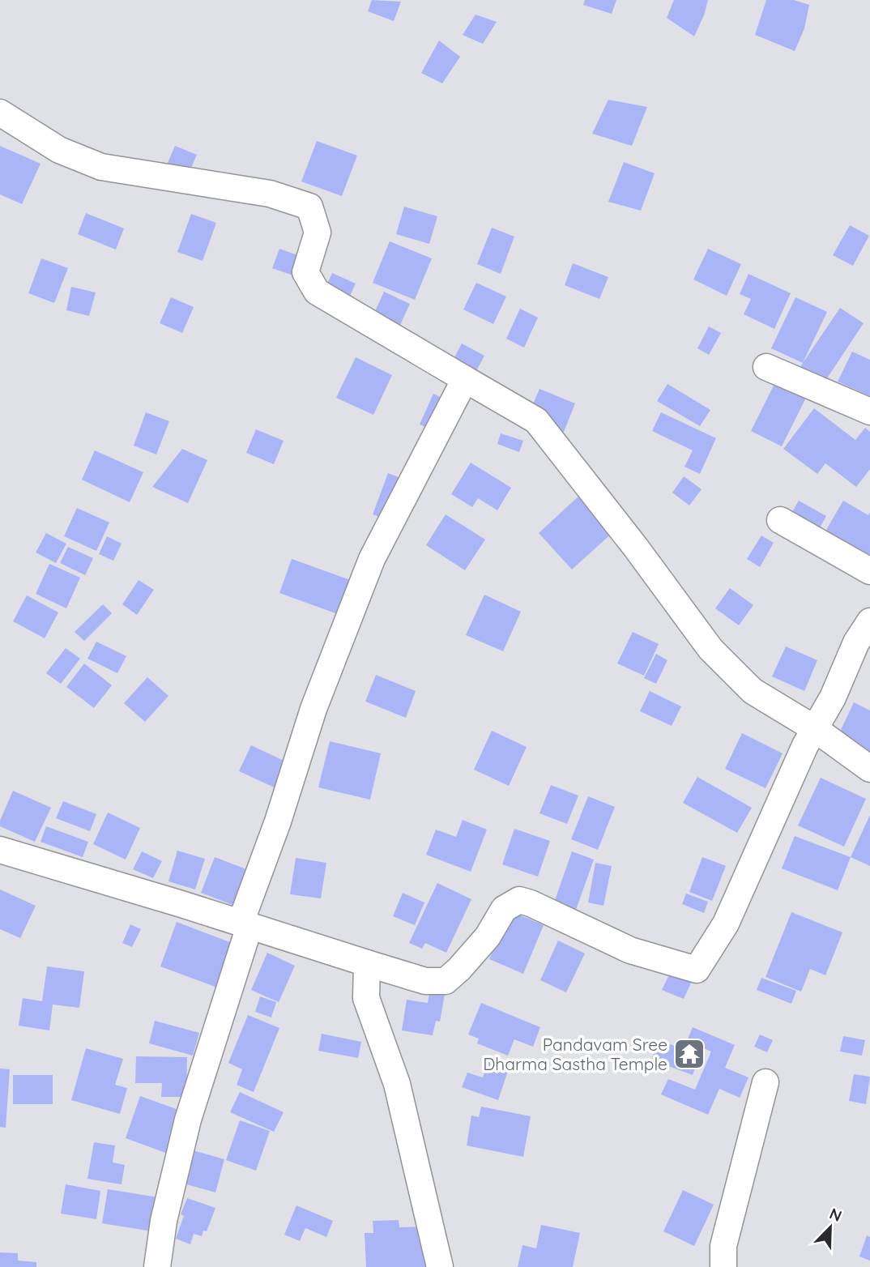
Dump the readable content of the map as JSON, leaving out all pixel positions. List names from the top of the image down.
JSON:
{
  "places": {
    "temple": ["Pandavam Sree Dharma Sastha Temple"]
  },
  "north": "top right"
}
